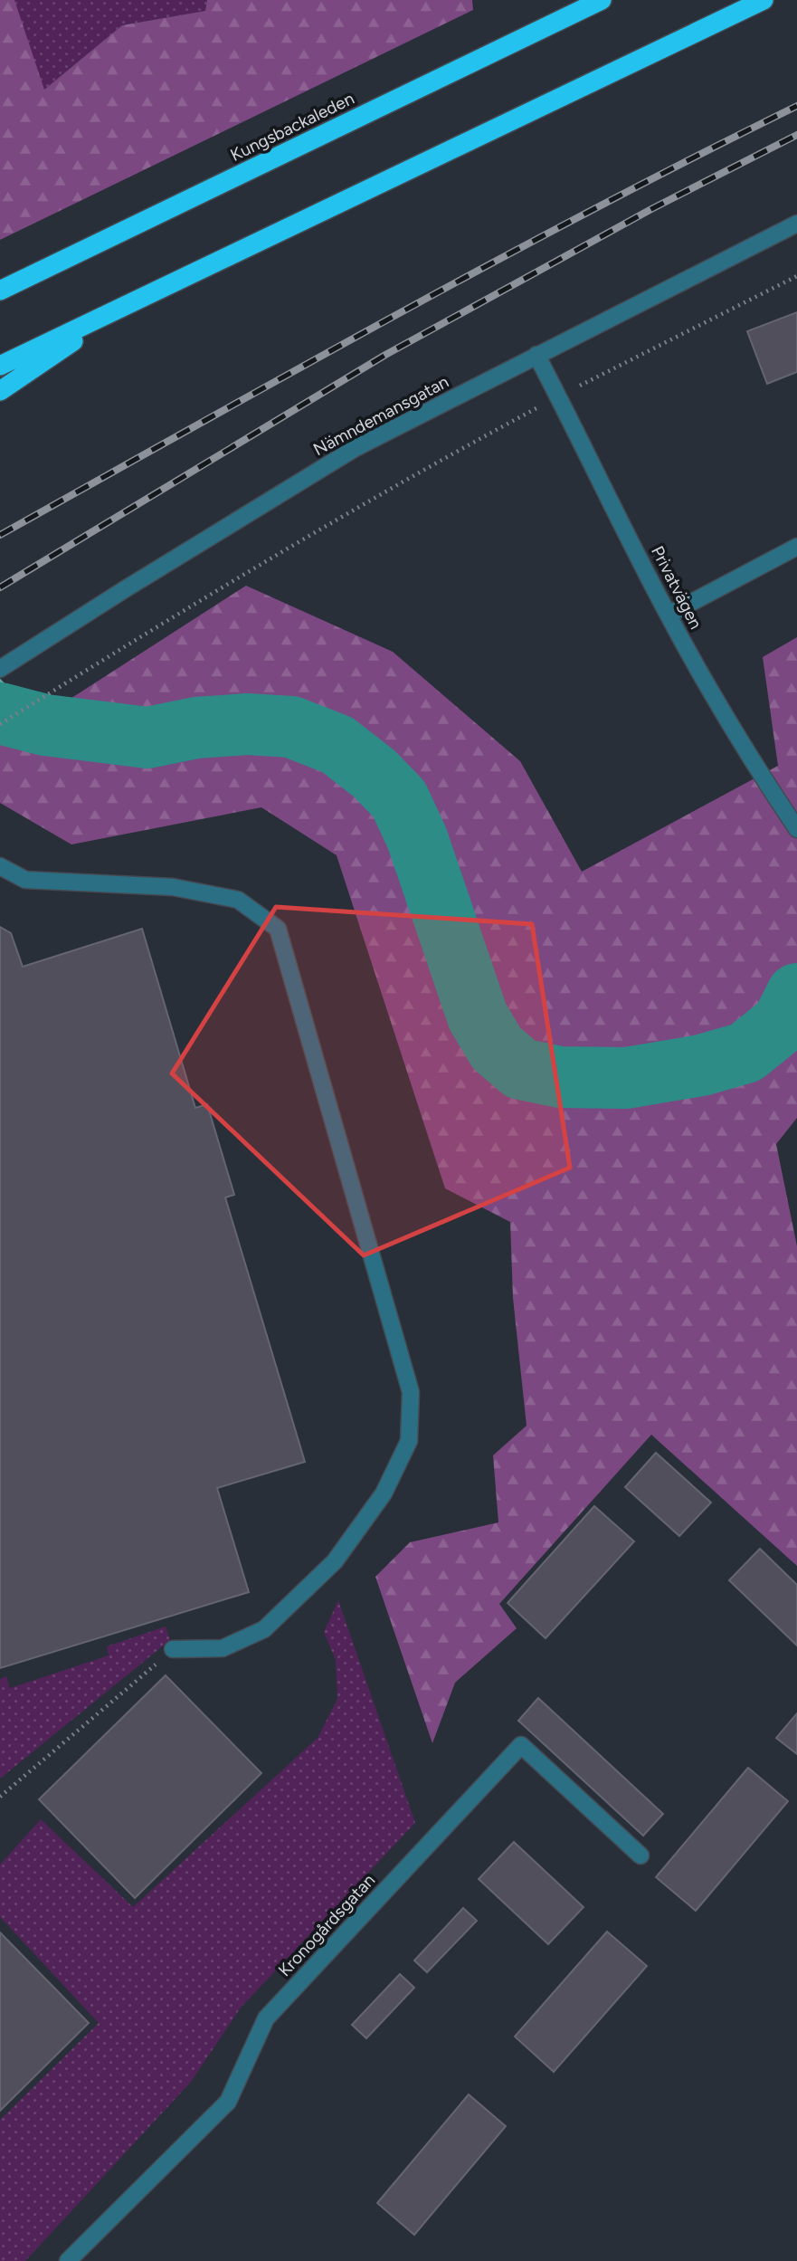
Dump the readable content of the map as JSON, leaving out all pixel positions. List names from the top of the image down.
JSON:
{
  "streets": {
    "highway": ["Kungsbackaleden"],
    "street": ["Nämndemansgatan", "Privatvägen", "Kronogårdsgatan"]
  },
  "crossings": [
    ["Nämndemansgatan", "Privatvägen"]
  ]
}
